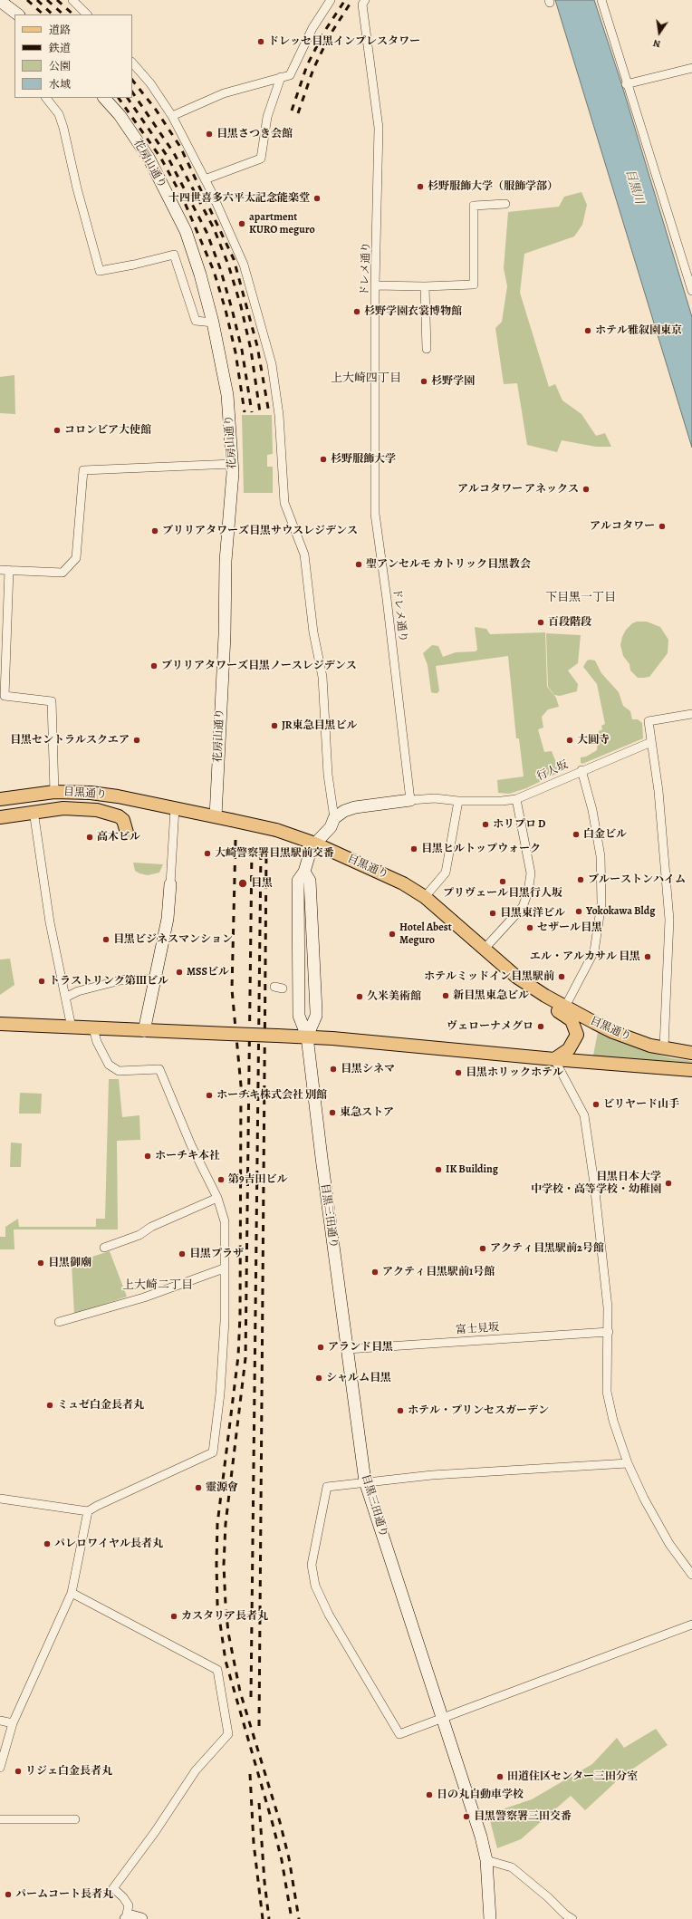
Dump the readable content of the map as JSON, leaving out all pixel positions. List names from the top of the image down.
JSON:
{
  "streets": {
    "main road": ["目黒通り"],
    "street": [
      "花房山通り",
      "ドレメ通り",
      "行人坂",
      "目黒三田通り",
      "富士見坂"
    ]
  },
  "crossings": [
    ["花房山通り", "目黒通り"],
    ["ドレメ通り", "行人坂"],
    ["目黒通り", "目黒三田通り"],
    ["目黒三田通り", "富士見坂"]
  ],
  "districts": ["上大崎四丁目", "下目黒一丁目", "上大崎二丁目"],
  "water": ["目黒川"],
  "places": [
    "ドレッセ目黒インプレスタワー",
    "目黒さつき会館",
    "杉野服飾大学（服飾学部）",
    "十四世喜多六平太記念能楽堂",
    "apartment KURO meguro",
    "杉野学園衣裳博物館",
    "ホテル雅叙園東京",
    "杉野学園",
    "コロンビア大使館",
    "杉野服飾大学",
    "アルコタワー アネックス",
    "アルコタワー",
    "ブリリアタワーズ目黒サウスレジデンス",
    "聖アンセルモ カトリック目黒教会",
    "百段階段",
    "ブリリアタワーズ目黒ノースレジデンス",
    "JR東急目黒ビル",
    "目黒セントラルスクエア",
    "大圓寺",
    "ホリプロ D",
    "白金ビル",
    "高木ビル",
    "目黒ヒルトップウォーク",
    "大崎警察署目黒駅前交番",
    "ブルーストンハイム",
    "プリヴェール目黒行人坂",
    "目黒",
    "Yokokawa Bldg",
    "目黒東洋ビル",
    "セザール目黒",
    "Hotel Abest Meguro",
    "目黒ビジネスマンション",
    "エル・アルカサル 目黒",
    "MSSビル",
    "ホテルミッドイン目黒駅前",
    "トラストリンク第Ⅲビル",
    "新目黒東急ビル",
    "久米美術館",
    "ヴェローナメグロ",
    "目黒シネマ",
    "目黒ホリックホテル",
    "ホーチキ株式会社 別館",
    "ビリヤード山手",
    "東急ストア",
    "ホーチキ本社",
    "IK Building",
    "第9吉田ビル",
    "目黒日本大学 中学校・高等学校・幼稚園",
    "アクティ目黒駅前2号館",
    "目黒プラザ",
    "目黒御廟",
    "アクティ目黒駅前1号館",
    "アランド目黒",
    "シャルム目黒",
    "ミュゼ白金長者丸",
    "ホテル・プリンセスガーデン",
    "靈源會",
    "パレロワイヤル長者丸",
    "カスタリア長者丸",
    "リジェ白金長者丸",
    "田道住区センター三田分室",
    "日の丸自動車学校",
    "目黒警察署三田交番",
    "パームコート長者丸"
  ],
  "legend": [
    "道路",
    "鉄道",
    "公園",
    "水域"
  ],
  "north": "bottom"
}
